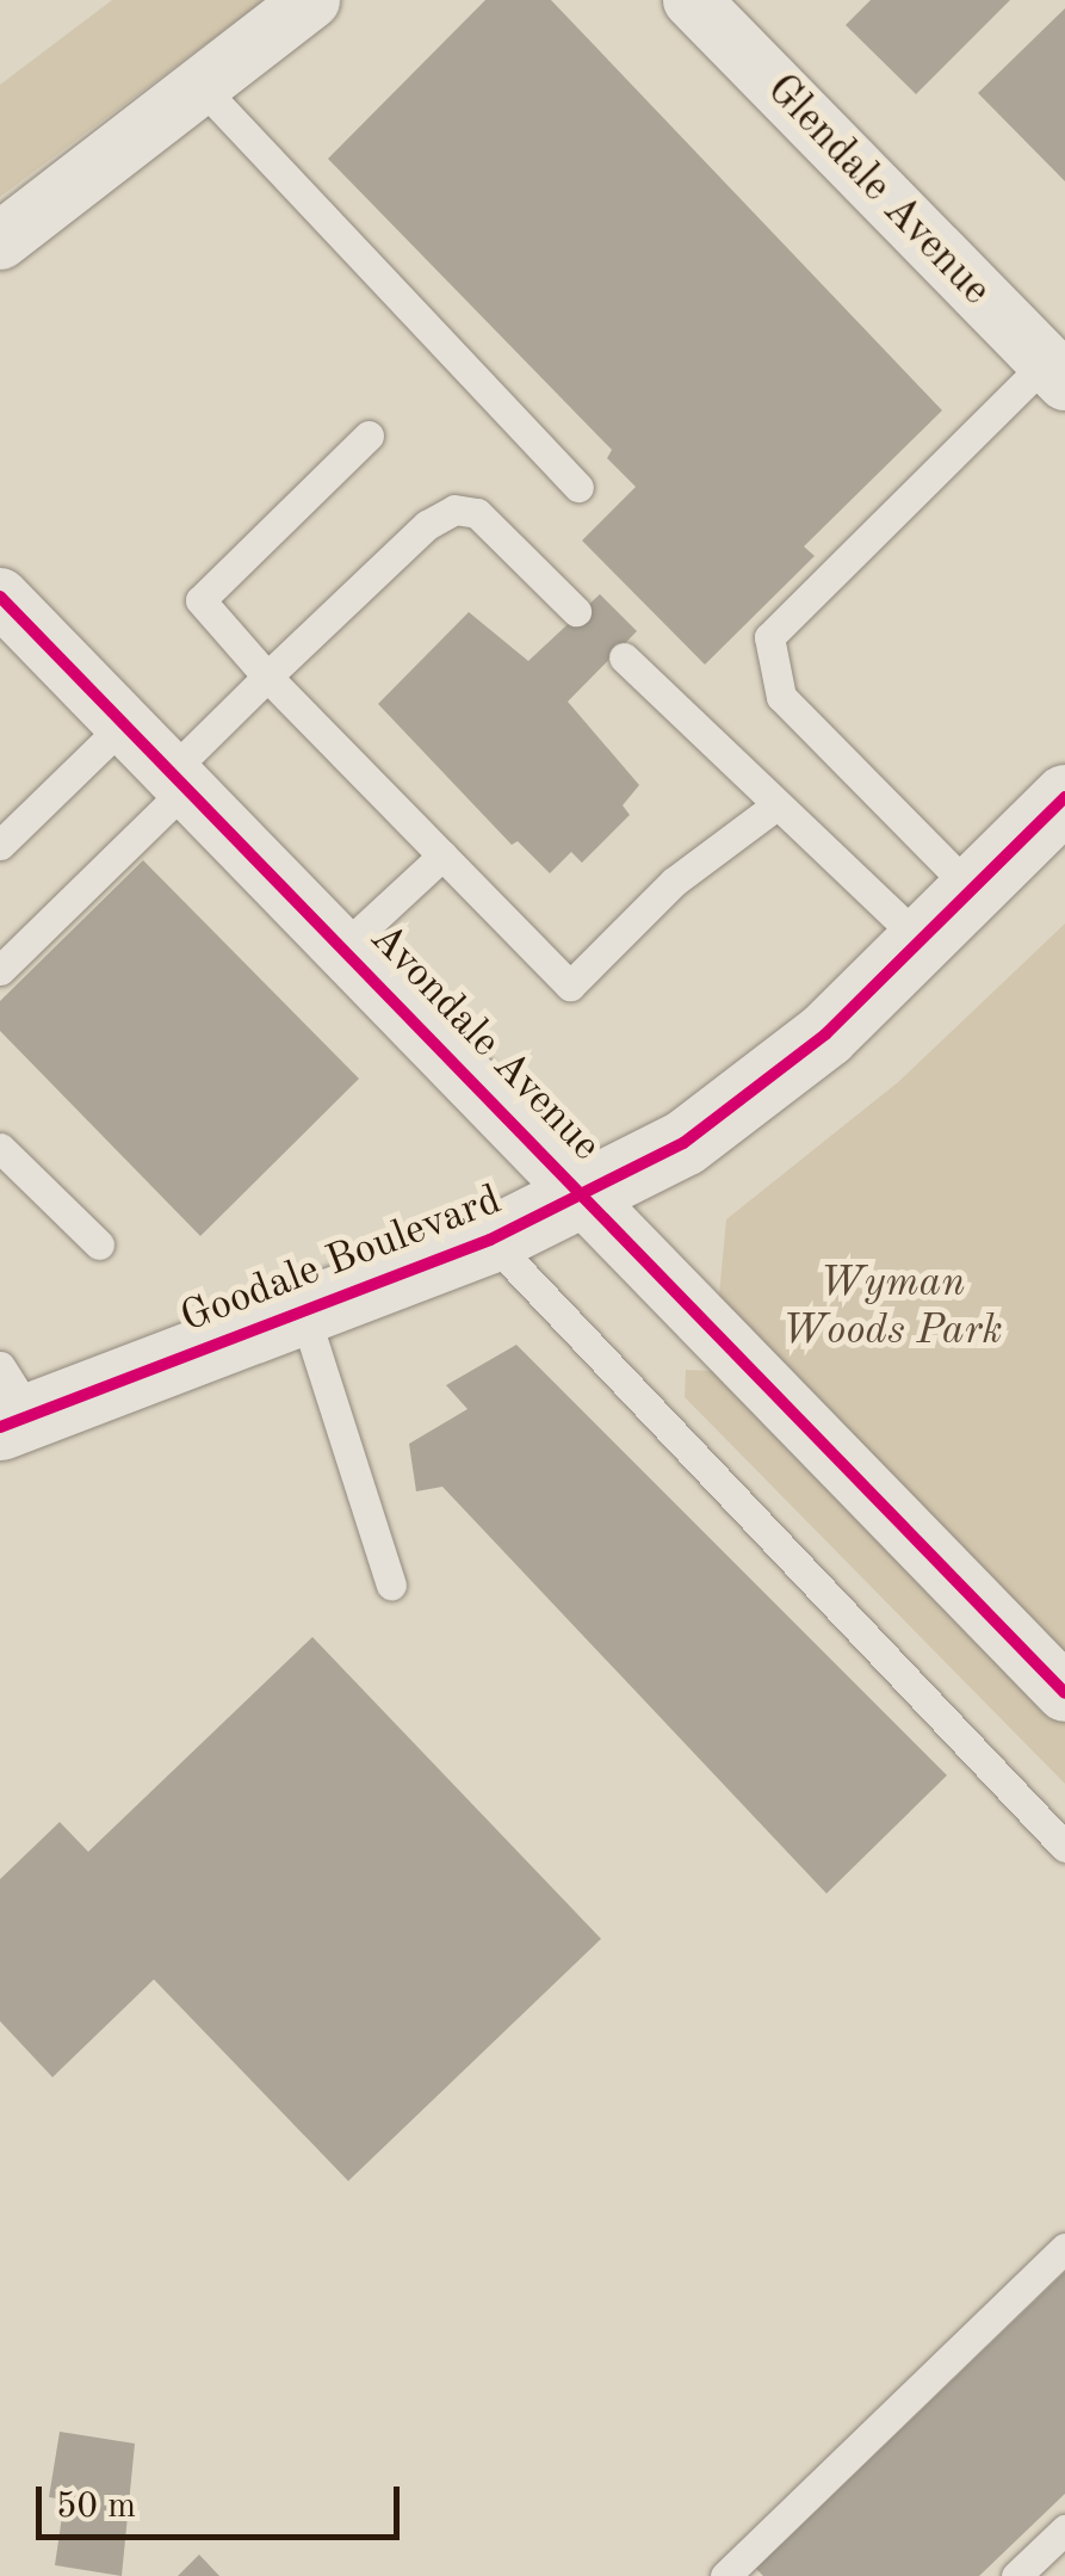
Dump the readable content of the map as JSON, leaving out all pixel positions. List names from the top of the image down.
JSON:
{
  "streets": {
    "main road": ["Goodale Boulevard"],
    "street": ["Glendale Avenue", "Avondale Avenue"]
  },
  "crossings": [
    ["Avondale Avenue", "Goodale Boulevard"]
  ],
  "parks": ["Wyman Woods Park"],
  "scale_bar": "50 m"
}
